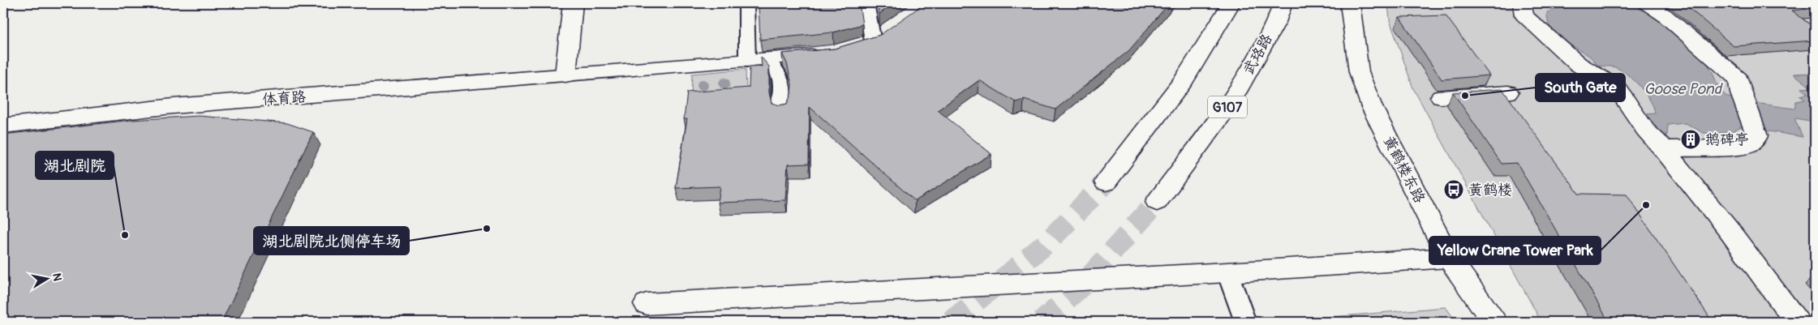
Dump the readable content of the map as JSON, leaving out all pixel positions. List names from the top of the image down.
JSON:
{
  "streets": {
    "main road": [
      "武珞路",
      "体育路",
      "G107",
      "黄鹤楼东路"
    ]
  },
  "water": ["Goose Pond"],
  "places": {
    "other": [
      "South Gate",
      "Yellow Crane Tower Park",
      "湖北剧院北侧停车场",
      "湖北剧院"
    ],
    "building": ["鹅碑亭"],
    "bus stop": ["黄鹤楼"]
  },
  "north": "right"
}
